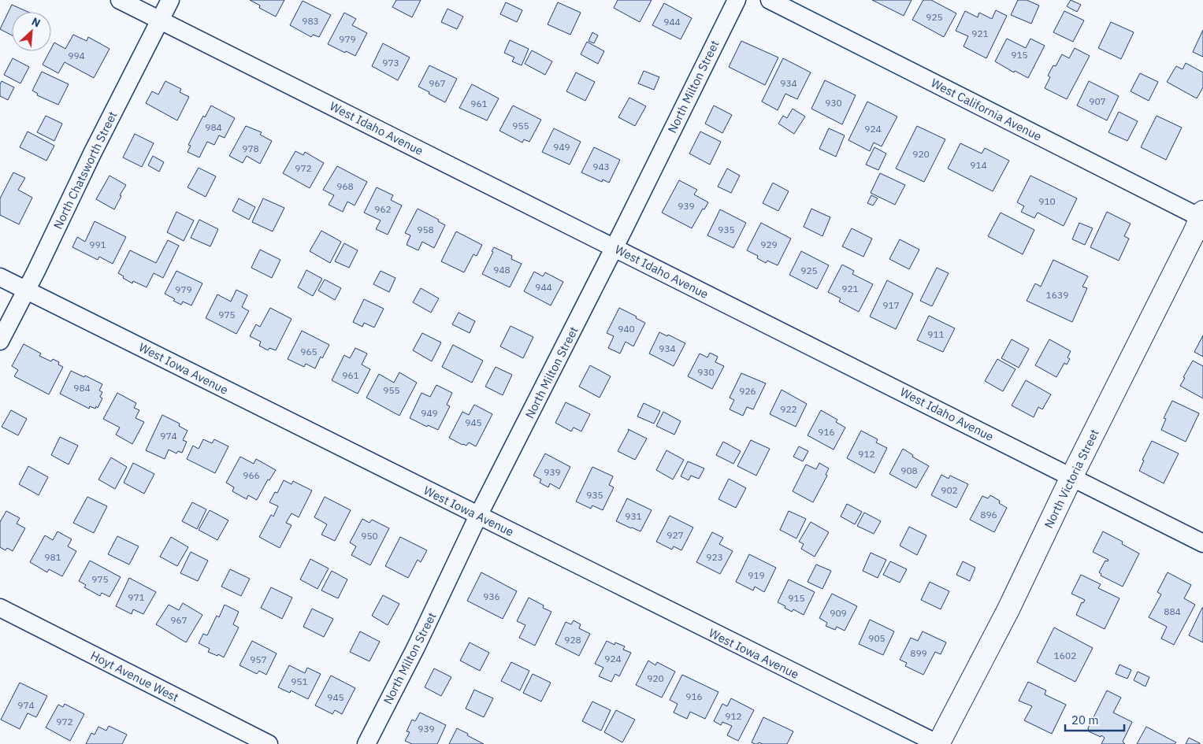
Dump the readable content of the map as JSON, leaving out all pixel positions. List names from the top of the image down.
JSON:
{
  "streets": {
    "street": [
      "North Milton Street",
      "West California Avenue",
      "West Idaho Avenue",
      "North Chatsworth Street",
      "West Iowa Avenue",
      "North Victoria Street",
      "Hoyt Avenue West"
    ]
  },
  "crossings": [
    ["North Milton Street", "West Idaho Avenue"],
    ["North Milton Street", "West Iowa Avenue"],
    ["West California Avenue", "North Victoria Street"],
    ["West Idaho Avenue", "North Chatsworth Street"],
    ["West Idaho Avenue", "North Victoria Street"],
    ["North Chatsworth Street", "West Iowa Avenue"],
    ["West Iowa Avenue", "North Victoria Street"]
  ],
  "house_numbers": [
    "925",
    "983",
    "944",
    "921",
    "979",
    "915",
    "994",
    "973",
    "967",
    "934",
    "907",
    "930",
    "961",
    "955",
    "984",
    "924",
    "949",
    "978",
    "920",
    "914",
    "943",
    "972",
    "968",
    "910",
    "939",
    "962",
    "958",
    "935",
    "991",
    "929",
    "948",
    "925",
    "944",
    "921",
    "979",
    "1639",
    "917",
    "975",
    "940",
    "911",
    "934",
    "965",
    "930",
    "961",
    "984",
    "955",
    "926",
    "922",
    "949",
    "945",
    "916",
    "974",
    "912",
    "908",
    "939",
    "966",
    "902",
    "935",
    "896",
    "931",
    "927",
    "950",
    "981",
    "923",
    "919",
    "975",
    "936",
    "971",
    "915",
    "884",
    "909",
    "967",
    "905",
    "928",
    "899",
    "1602",
    "924",
    "957",
    "920",
    "951",
    "916",
    "945",
    "974",
    "912",
    "972",
    "939"
  ],
  "scale_bar": "20 m",
  "north": "top right"
}
